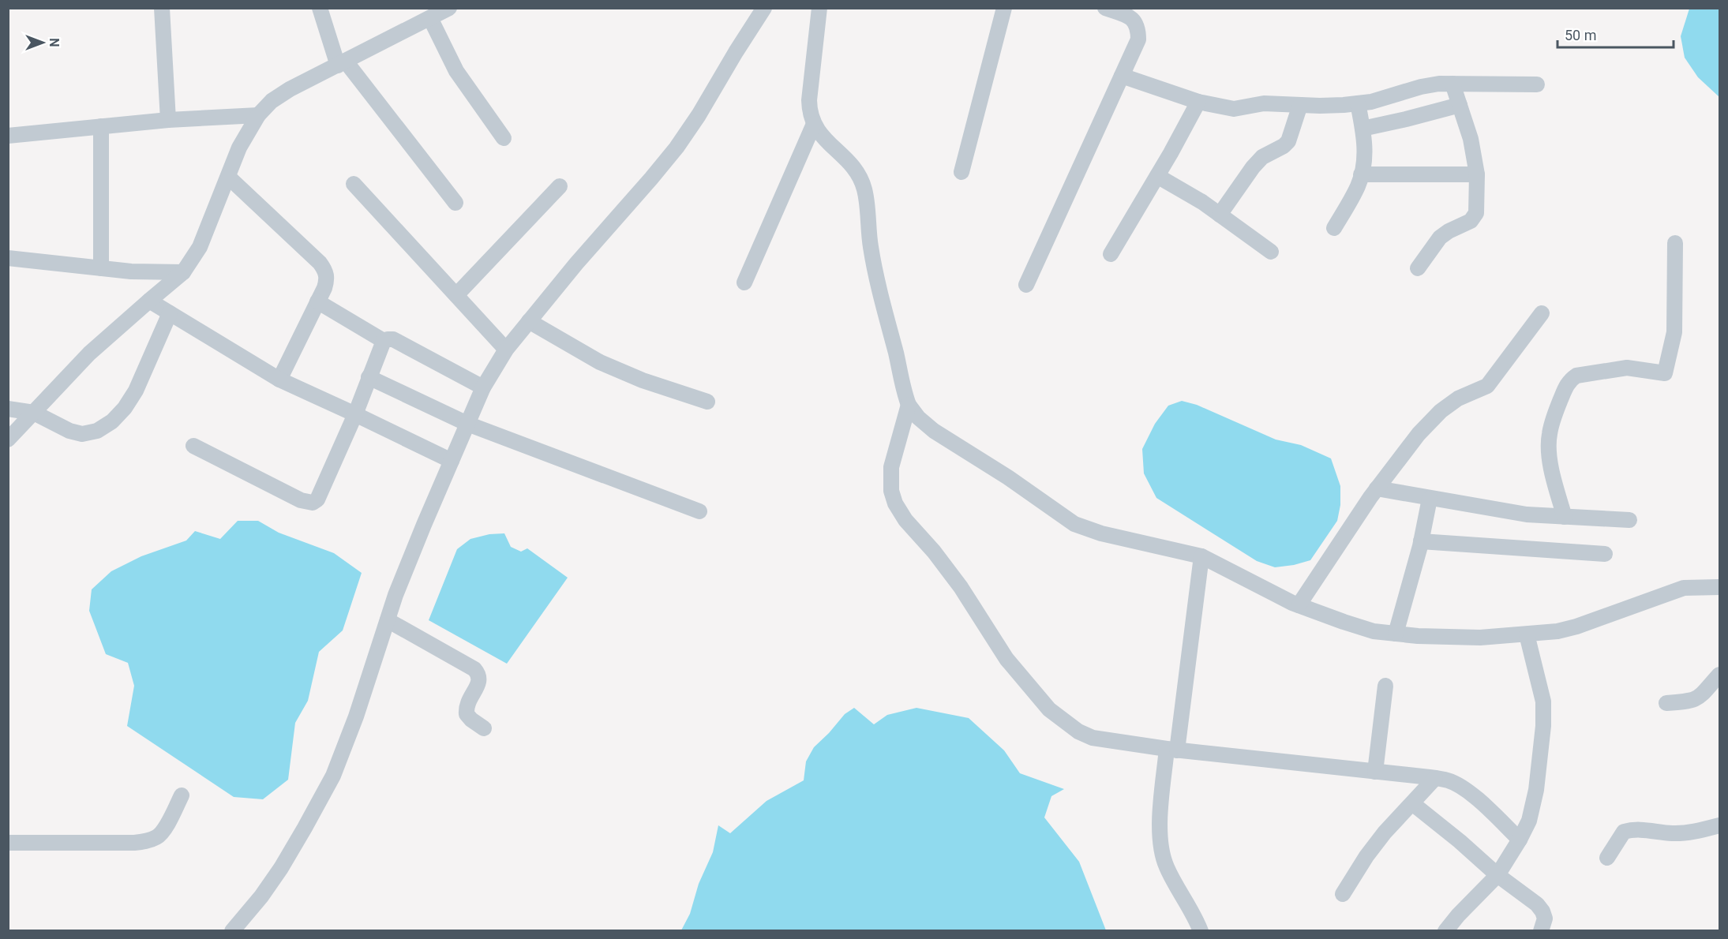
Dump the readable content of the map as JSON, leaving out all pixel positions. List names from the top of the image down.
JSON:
{
  "scale_bar": "50 m",
  "north": "right"
}
